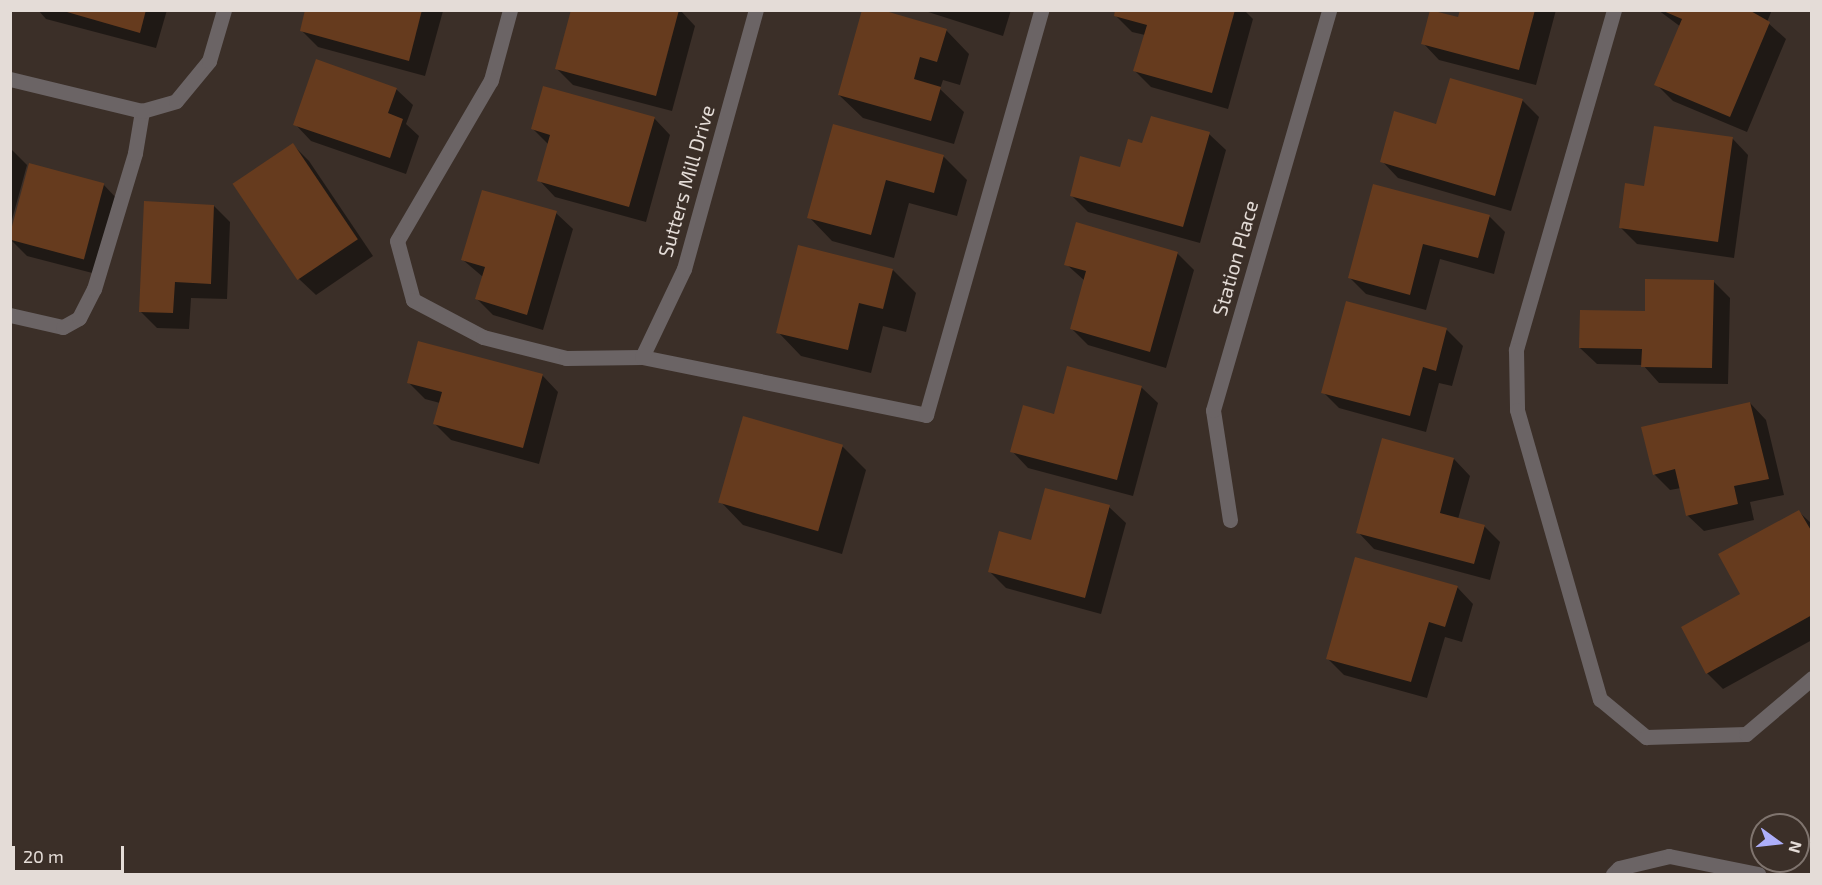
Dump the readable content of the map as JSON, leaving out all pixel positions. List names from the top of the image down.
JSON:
{
  "streets": {
    "street": ["Sutters Mill Drive", "Station Place"]
  },
  "scale_bar": "20 m",
  "north": "right"
}
